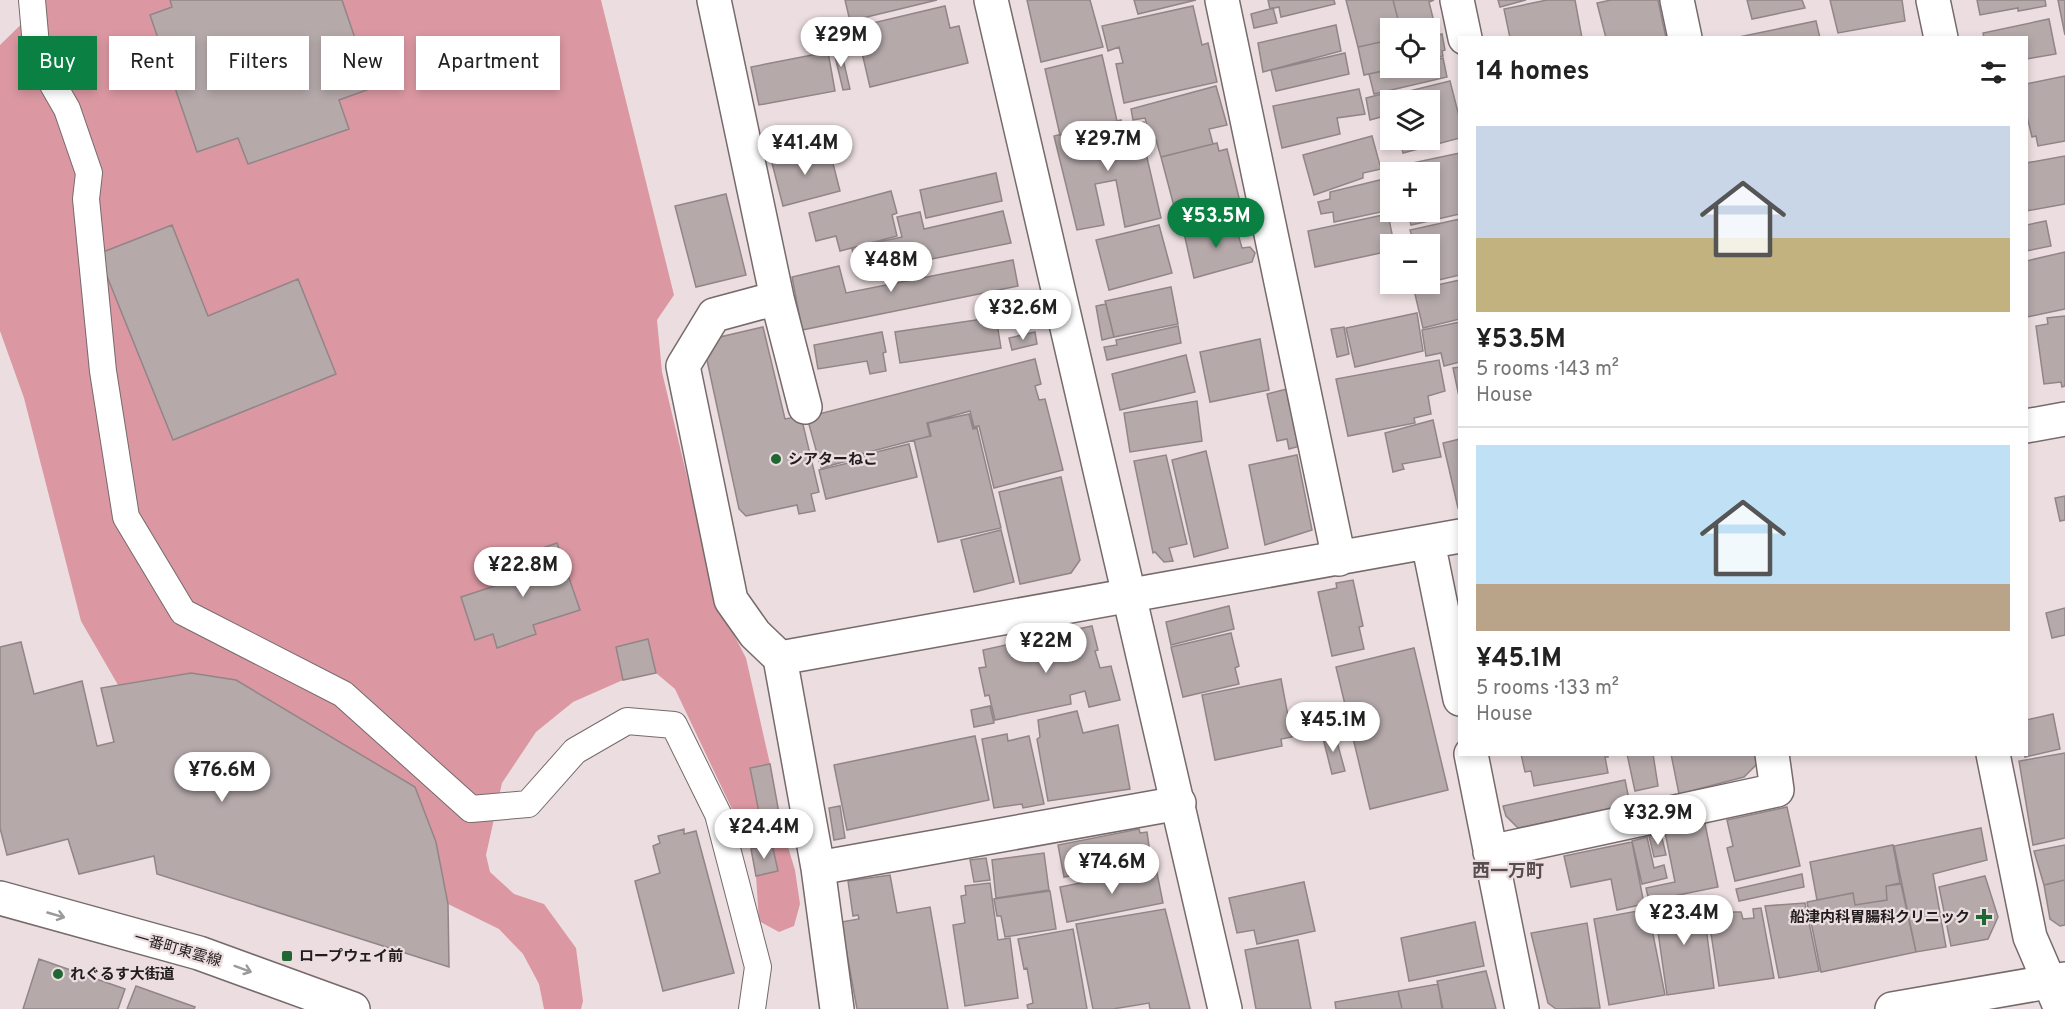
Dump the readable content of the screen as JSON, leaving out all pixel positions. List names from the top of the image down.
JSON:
{
  "streets": {
    "street": ["一番町東雲線"]
  },
  "one_way": ["一番町東雲線"],
  "districts": ["西一万町"],
  "places": {
    "other": ["シアターねこ", "れぐるす大街道"],
    "health": ["船津内科胃腸科クリニック"],
    "transit": ["ロープウェイ前"]
  },
  "page": {
    "price": [
      "¥29M",
      "¥29.7M",
      "¥41.4M",
      "¥53.5M",
      "¥48M",
      "¥32.6M",
      "¥22.8M",
      "¥22M",
      "¥45.1M",
      "¥76.6M",
      "¥32.9M",
      "¥24.4M",
      "¥74.6M",
      "¥23.4M"
    ],
    "map_buttons": ["+", "−"],
    "chip": [
      "Buy",
      "Rent",
      "Filters",
      "New",
      "Apartment"
    ],
    "heading": "14 homes",
    "list": [
      {
        "name": "¥53.5M",
        "note": "5 rooms · 143 m² · House"
      },
      {
        "name": "¥45.1M",
        "note": "5 rooms · 133 m² · House"
      }
    ]
  }
}
